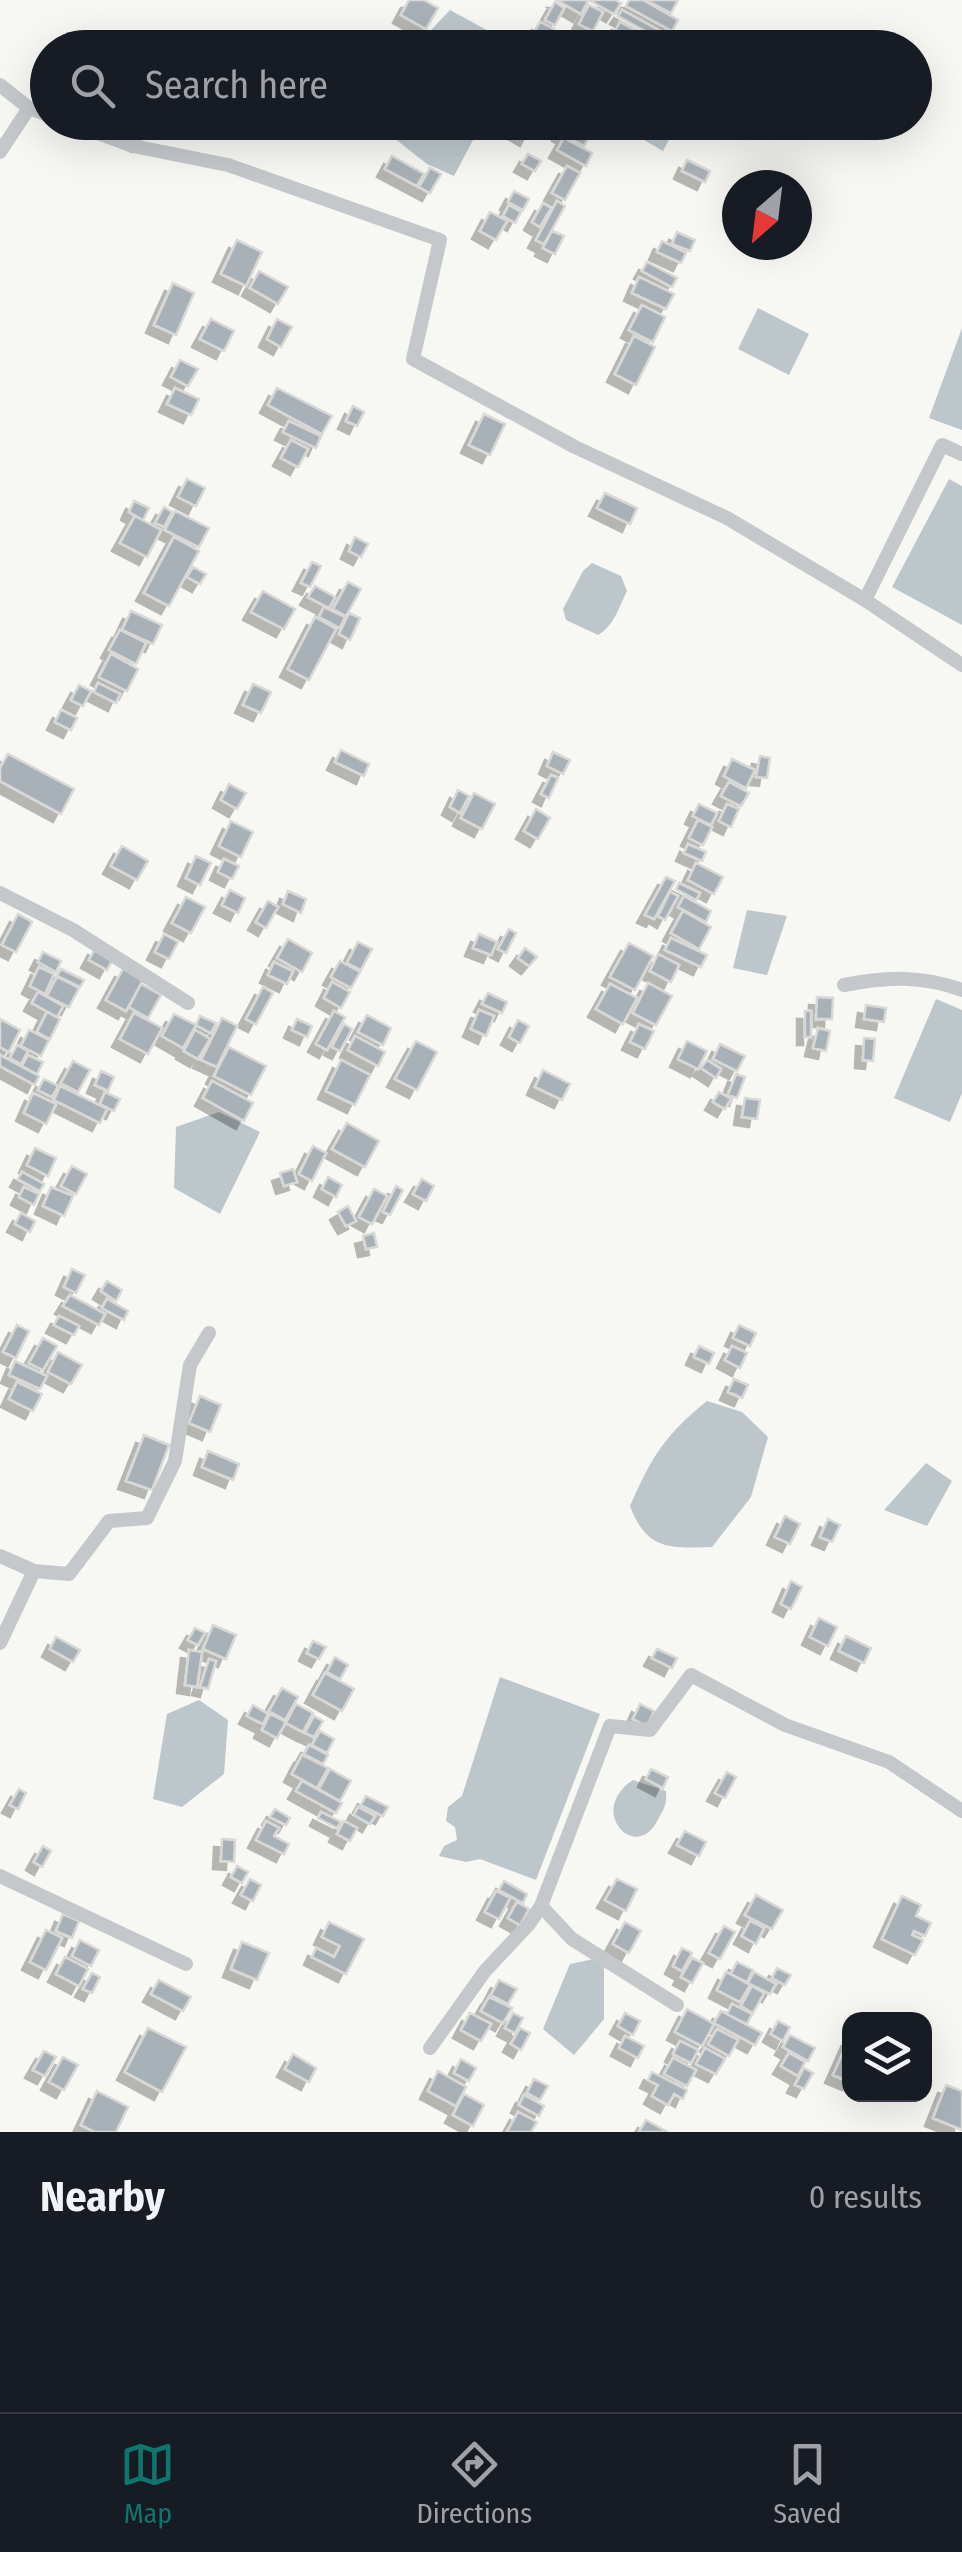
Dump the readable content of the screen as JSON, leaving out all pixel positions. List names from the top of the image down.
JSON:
{
  "north": "bottom left",
  "page": {
    "search": "Search here",
    "heading": ["Nearby", "0 results"],
    "nav": ["Map", "Directions", "Saved"]
  }
}
